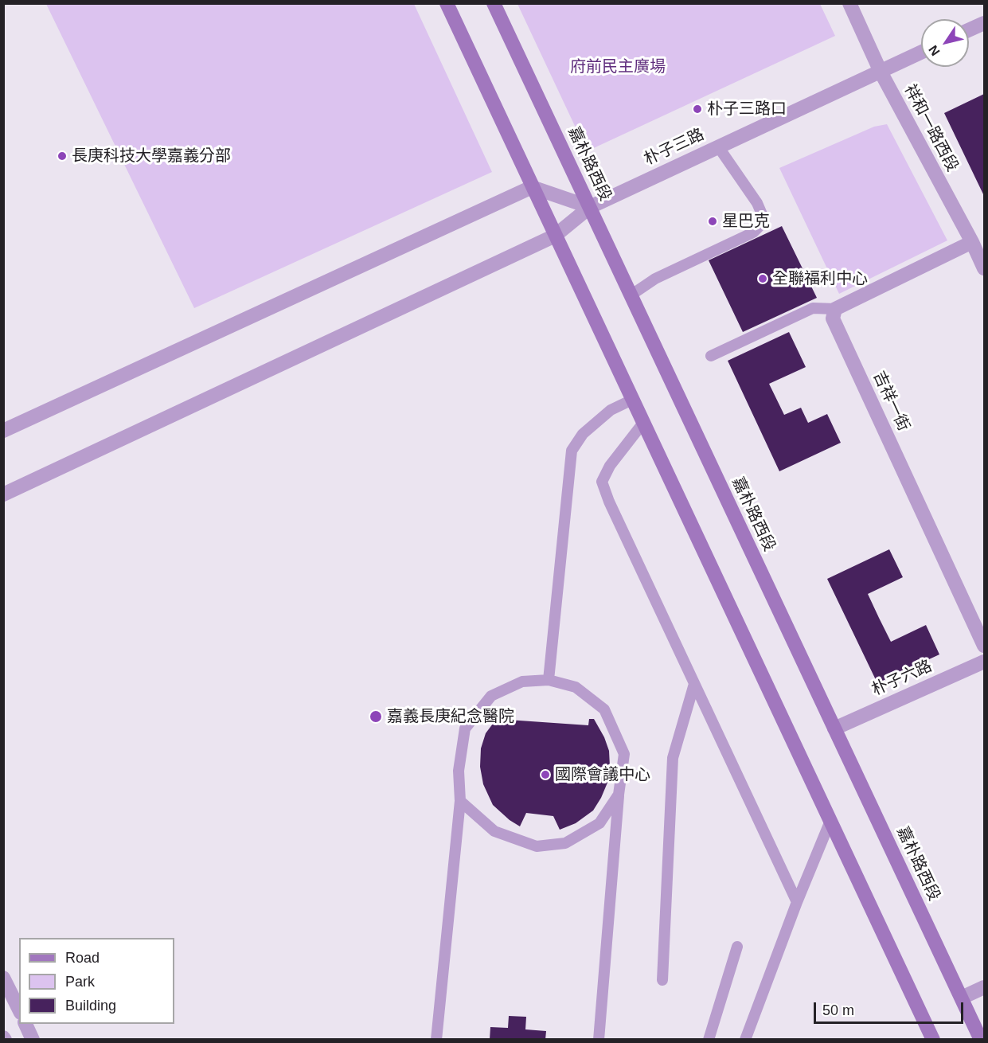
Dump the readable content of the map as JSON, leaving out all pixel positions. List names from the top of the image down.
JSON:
{
  "streets": {
    "main road": ["嘉朴路西段"],
    "street": [
      "祥和一路西段",
      "朴子三路",
      "吉祥一街",
      "朴子六路"
    ]
  },
  "crossings": [
    ["祥和一路西段", "朴子三路"],
    ["朴子三路", "嘉朴路西段"],
    ["嘉朴路西段", "朴子六路"]
  ],
  "parks": ["府前民主廣場"],
  "places": [
    "朴子三路口",
    "長庚科技大學嘉義分部",
    "星巴克",
    "全聯福利中心",
    "嘉義長庚紀念醫院",
    "國際會議中心"
  ],
  "legend": ["Road", "Park", "Building"],
  "scale_bar": "50 m",
  "north": "bottom left"
}
